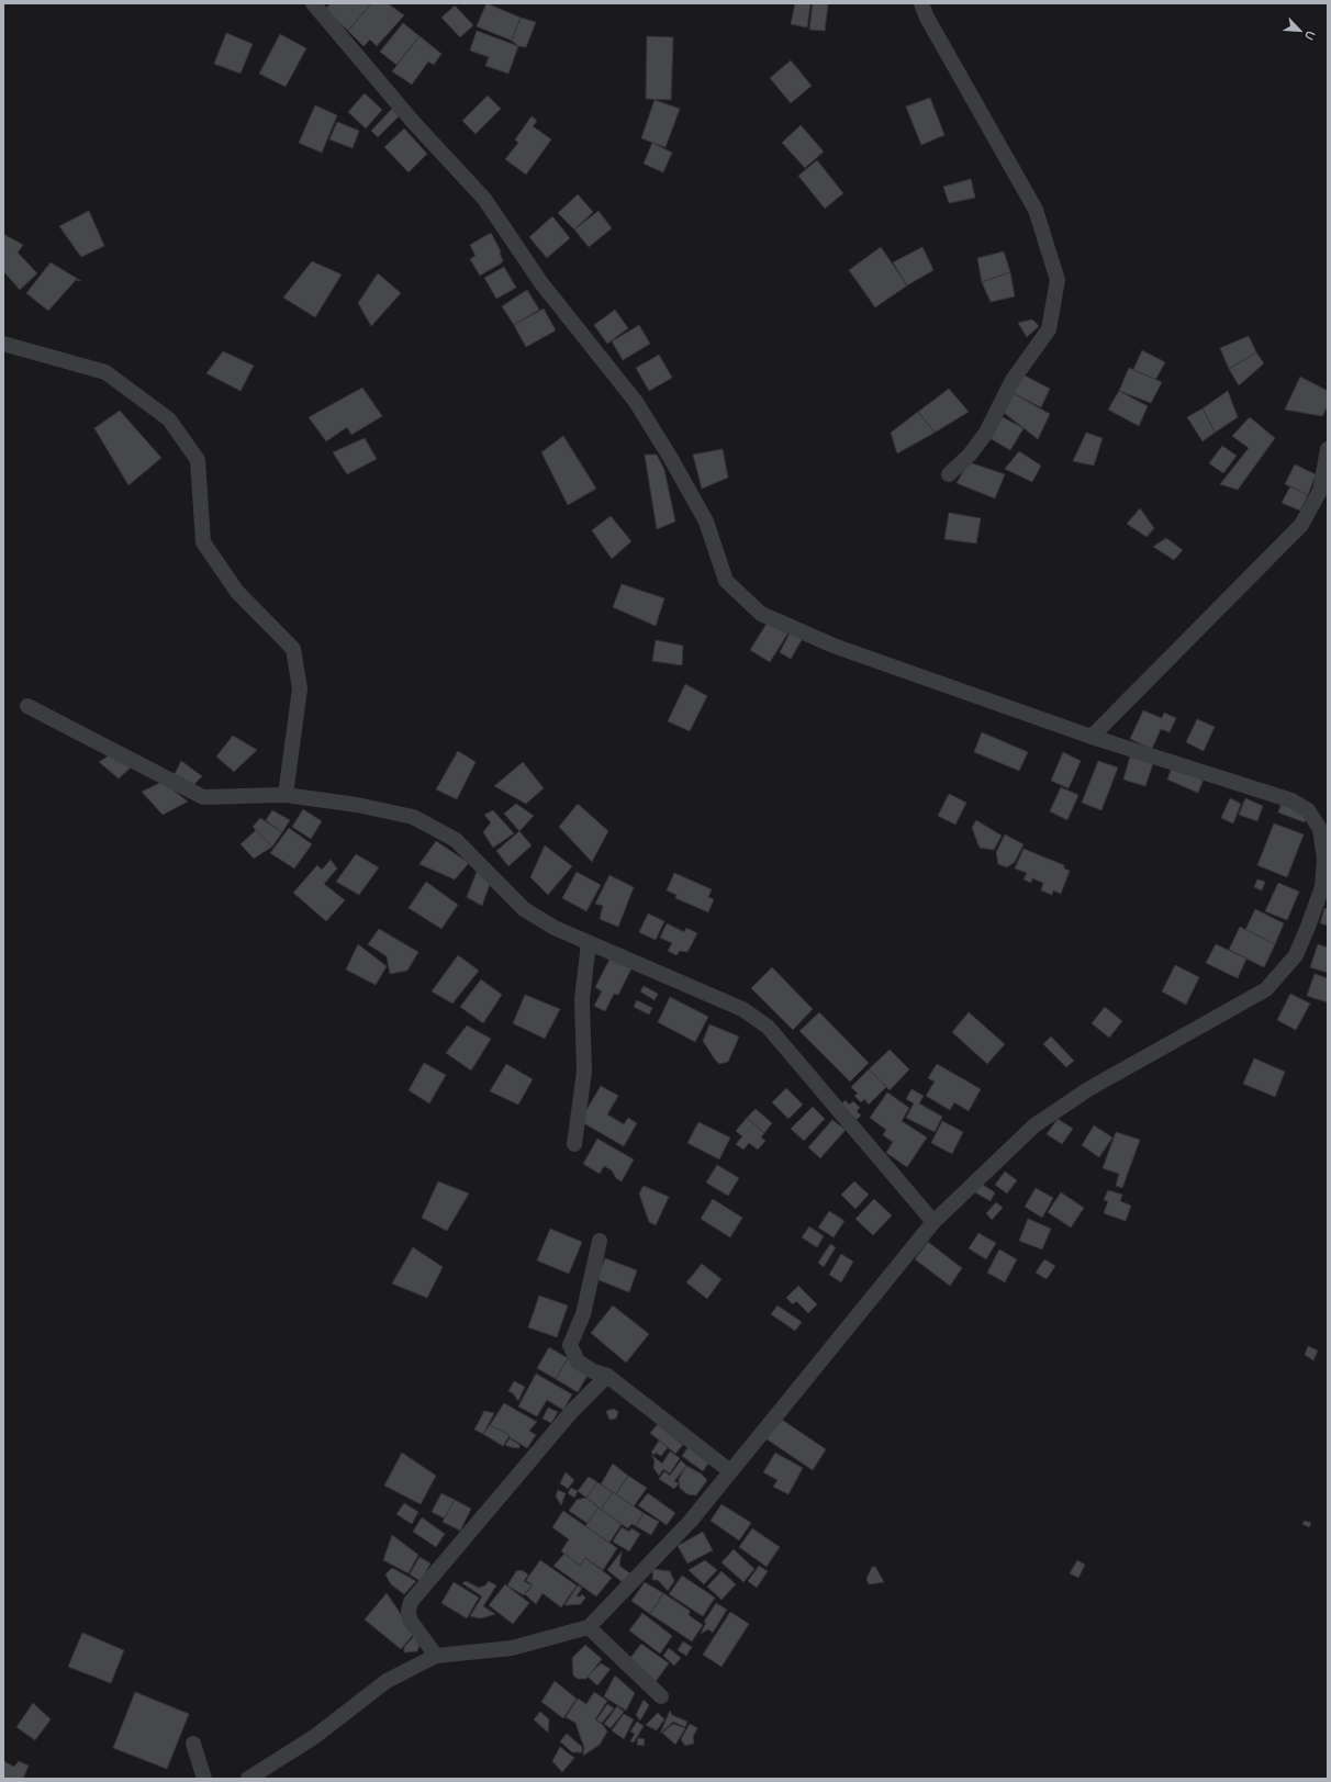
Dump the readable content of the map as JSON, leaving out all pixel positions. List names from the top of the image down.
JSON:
{
  "north": "bottom right"
}
